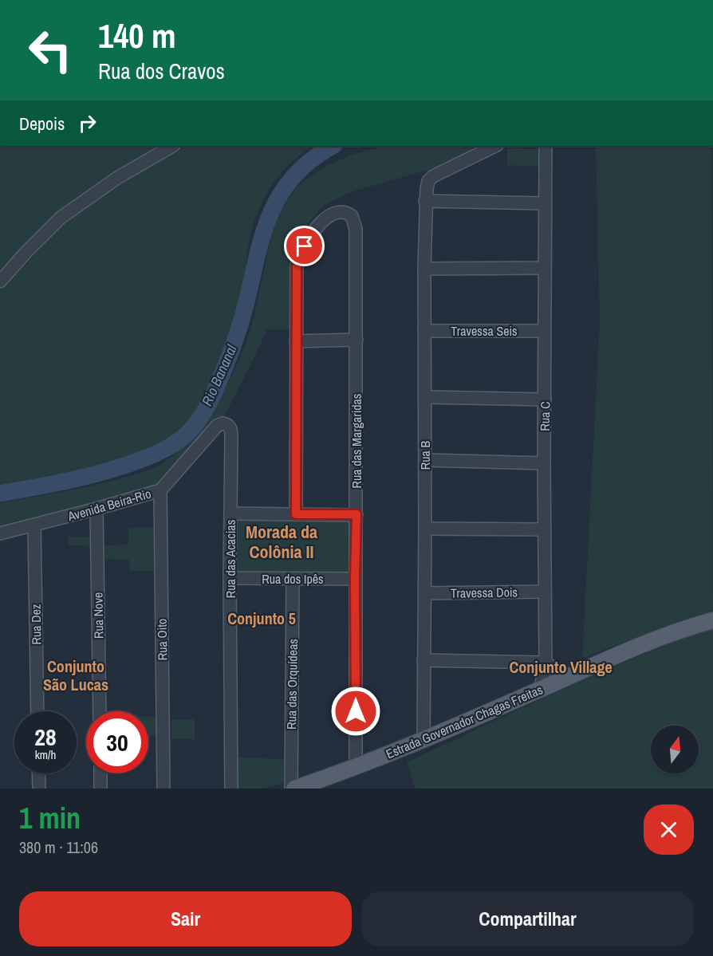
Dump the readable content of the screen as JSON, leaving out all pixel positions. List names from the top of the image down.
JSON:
{
  "streets": {
    "main road": ["Estrada Governador Chagas Freitas"],
    "street": [
      "Travessa Seis",
      "Rua C",
      "Rua das Margaridas",
      "Rua B",
      "Avenida Beira-Rio",
      "Rua das Acacias",
      "Rua dos Ipês",
      "Travessa Dois",
      "Rua Nove",
      "Rua Dez",
      "Rua Oito",
      "Rua das Orquídeas"
    ]
  },
  "crossings": [
    ["Travessa Seis", "Rua C"],
    ["Travessa Seis", "Rua B"],
    ["Rua C", "Travessa Dois"],
    ["Rua C", "Estrada Governador Chagas Freitas"],
    ["Rua das Margaridas", "Rua dos Ipês"],
    ["Rua das Margaridas", "Estrada Governador Chagas Freitas"],
    ["Rua B", "Travessa Dois"],
    ["Rua B", "Estrada Governador Chagas Freitas"],
    ["Avenida Beira-Rio", "Rua das Acacias"],
    ["Avenida Beira-Rio", "Rua Nove"],
    ["Avenida Beira-Rio", "Rua Dez"],
    ["Avenida Beira-Rio", "Rua Oito"],
    ["Rua das Acacias", "Rua dos Ipês"],
    ["Rua dos Ipês", "Rua das Orquídeas"],
    ["Rua das Orquídeas", "Estrada Governador Chagas Freitas"]
  ],
  "districts": [
    "Morada da Colônia II",
    "Conjunto 5",
    "Conjunto São Lucas",
    "Conjunto Village"
  ],
  "water": ["Rio Bananal"],
  "north": "top",
  "page": {
    "turn": ["140 m", "Rua dos Cravos"],
    "then": "Depois",
    "speed": "28 km/h",
    "limit": "30",
    "heading": ["1 min", "380 m · 11:06"],
    "buttons": ["Sair", "Compartilhar"]
  }
}
